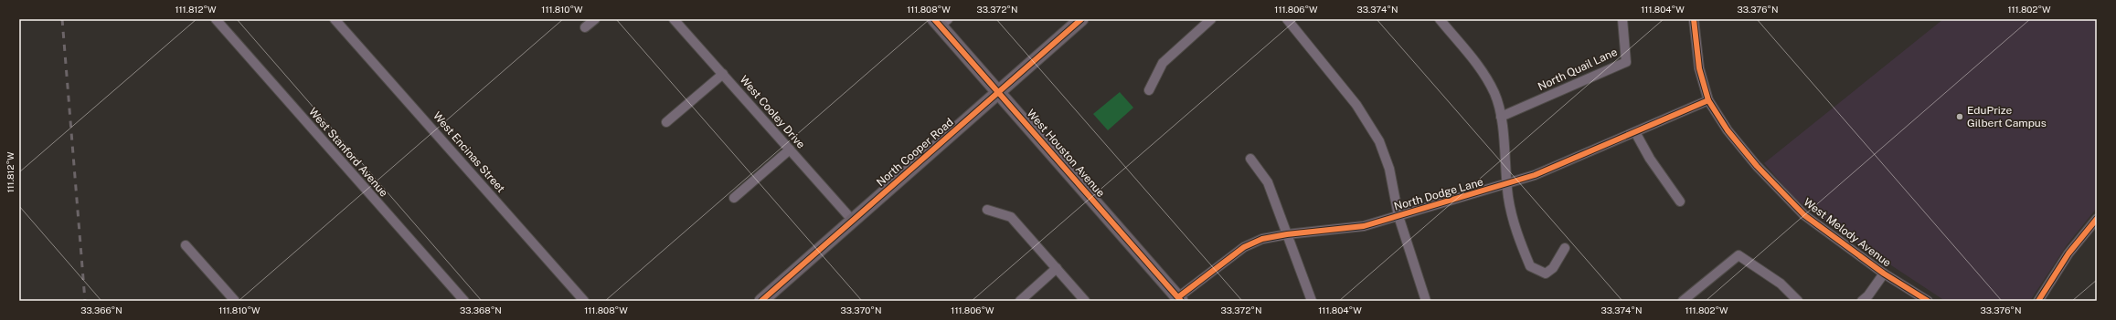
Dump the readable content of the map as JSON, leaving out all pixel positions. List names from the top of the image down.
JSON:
{
  "streets": {
    "main road": ["North Cooper Road", "West Houston Avenue"],
    "street": [
      "North Quail Lane",
      "West Cooley Drive",
      "West Stanford Avenue",
      "West Encinas Street",
      "North Dodge Lane",
      "West Melody Avenue"
    ]
  },
  "crossings": [
    ["West Cooley Drive", "North Cooper Road"],
    ["North Cooper Road", "West Houston Avenue"],
    ["West Houston Avenue", "North Dodge Lane"],
    ["North Dodge Lane", "West Melody Avenue"]
  ],
  "places": ["EduPrize Gilbert Campus"],
  "coordinates": [
    "111.812°W",
    "111.810°W",
    "111.808°W",
    "33.372°N",
    "111.806°W",
    "33.374°N",
    "111.804°W",
    "33.376°N",
    "111.802°W",
    "33.366°N",
    "33.368°N",
    "33.370°N"
  ]
}
